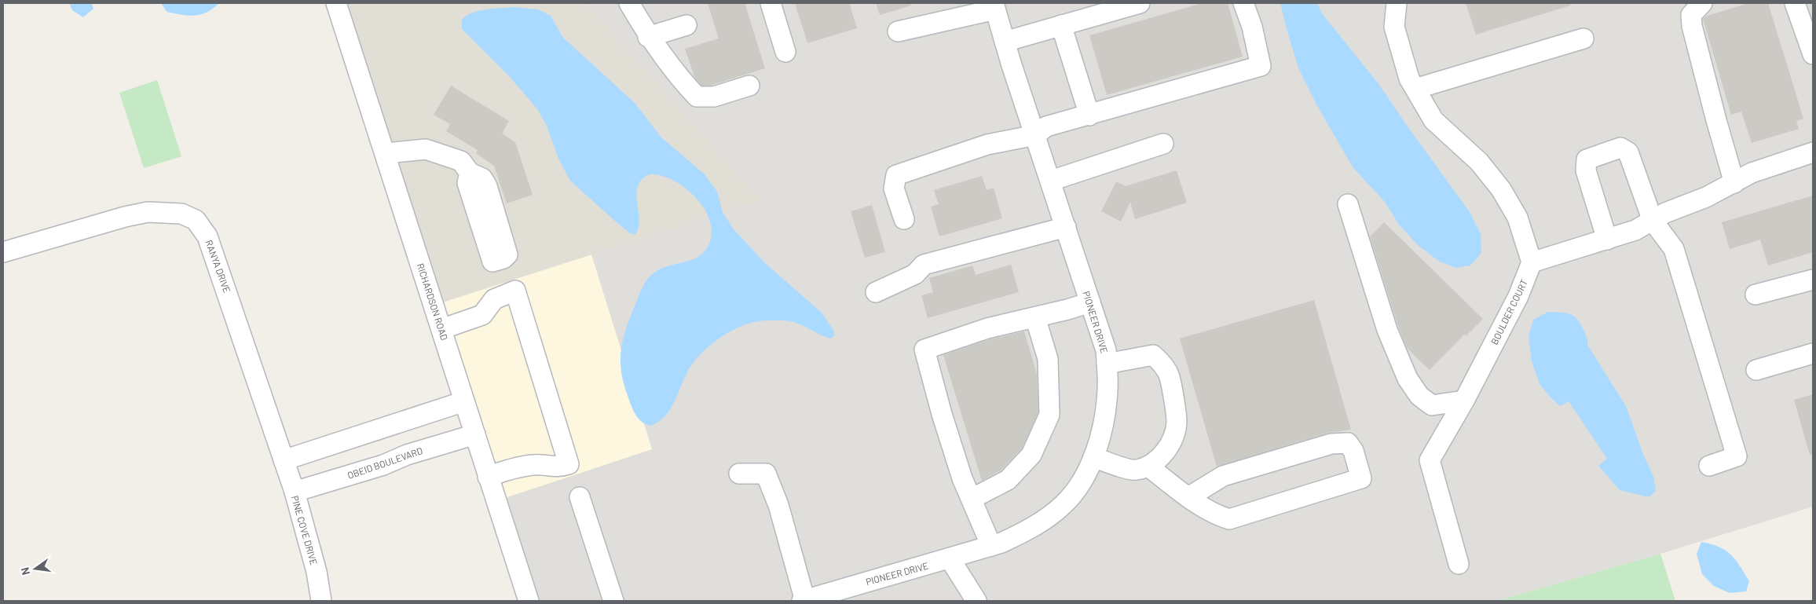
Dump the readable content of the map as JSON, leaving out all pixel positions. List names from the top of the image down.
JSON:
{
  "streets": {
    "street": [
      "RANYA DRIVE",
      "RICHARDSON ROAD",
      "BOULDER COURT",
      "PIONEER DRIVE",
      "OBEID BOULEVARD",
      "PINE COVE DRIVE"
    ]
  },
  "crossings": [
    ["RANYA DRIVE", "PINE COVE DRIVE"],
    ["RICHARDSON ROAD", "OBEID BOULEVARD"],
    ["OBEID BOULEVARD", "PINE COVE DRIVE"]
  ],
  "north": "left"
}
